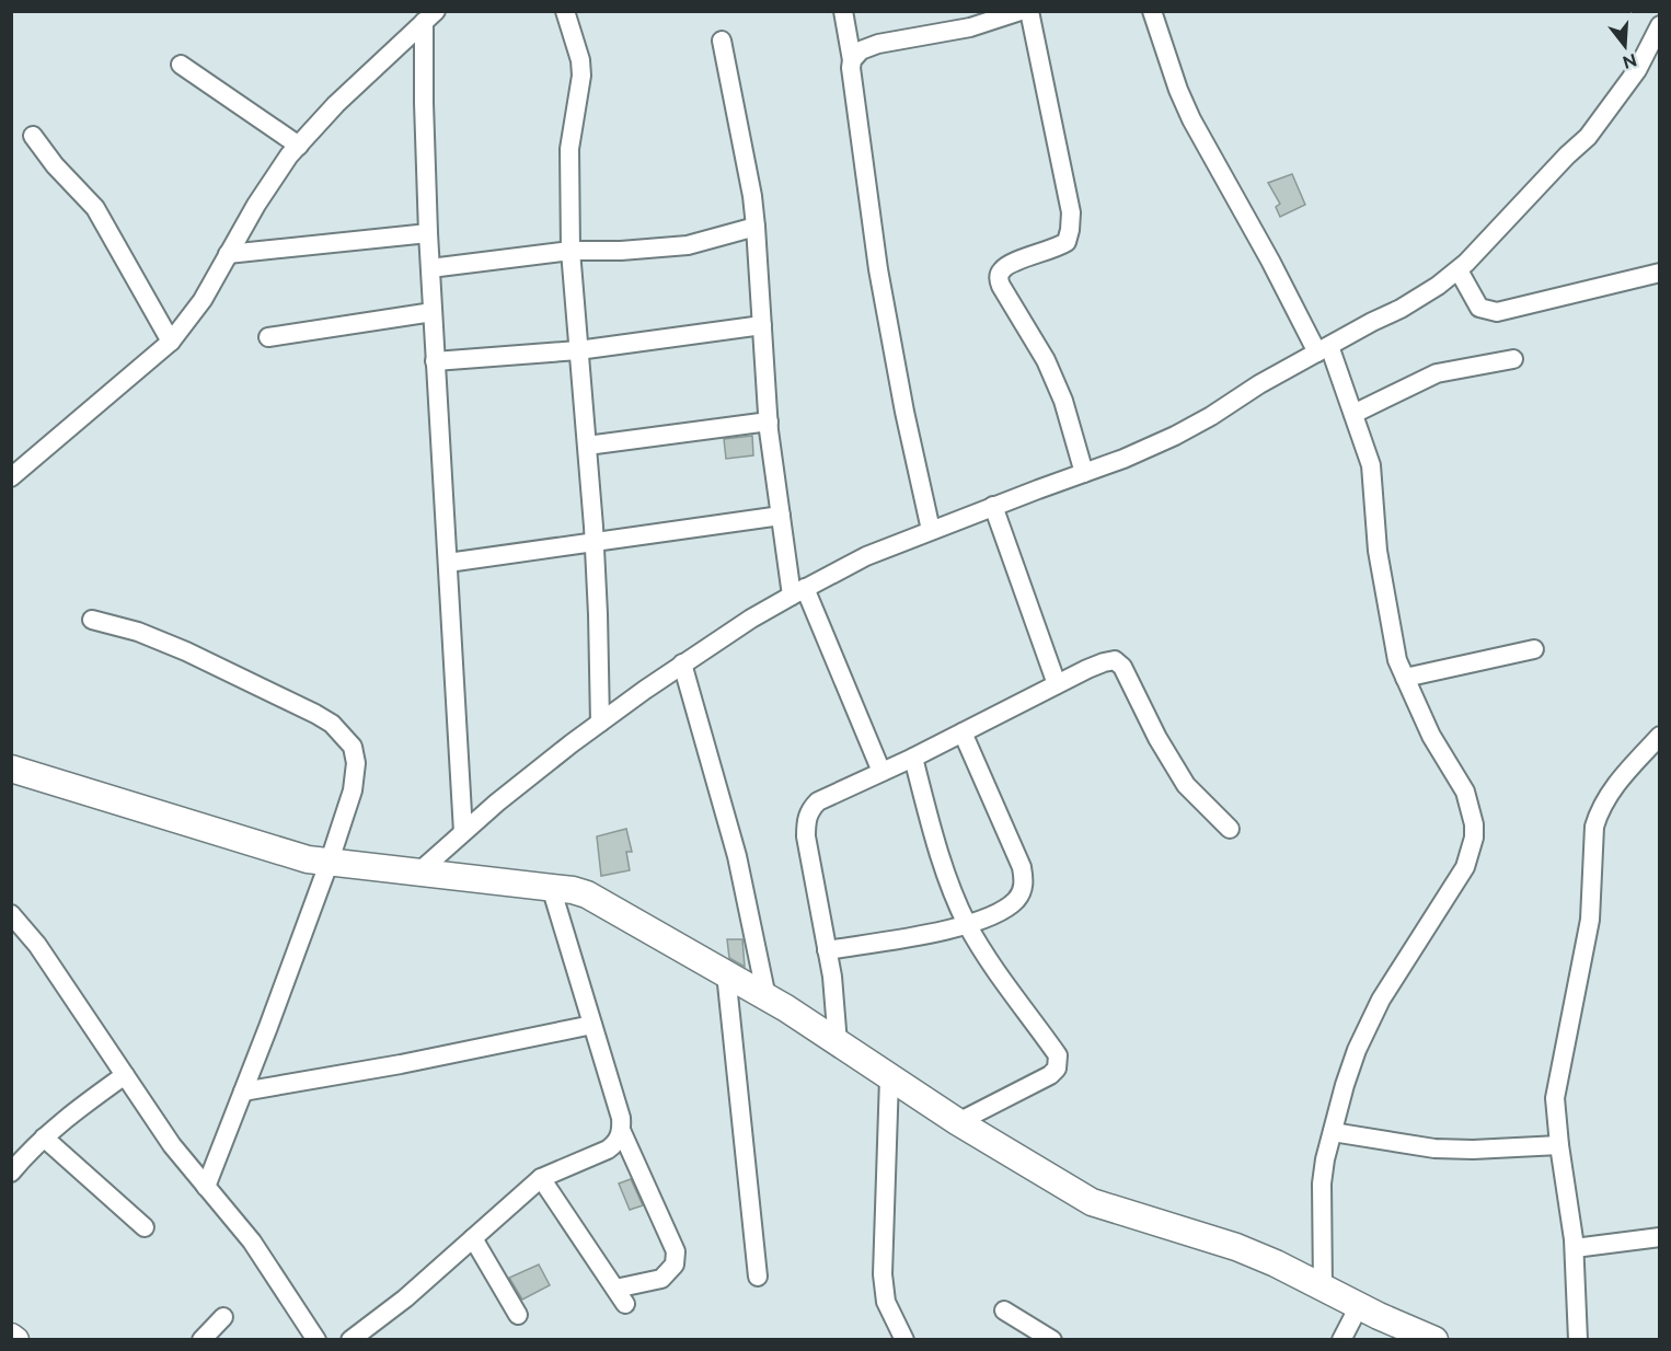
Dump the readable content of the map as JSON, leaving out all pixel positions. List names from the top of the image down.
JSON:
{
  "north": "bottom"
}
